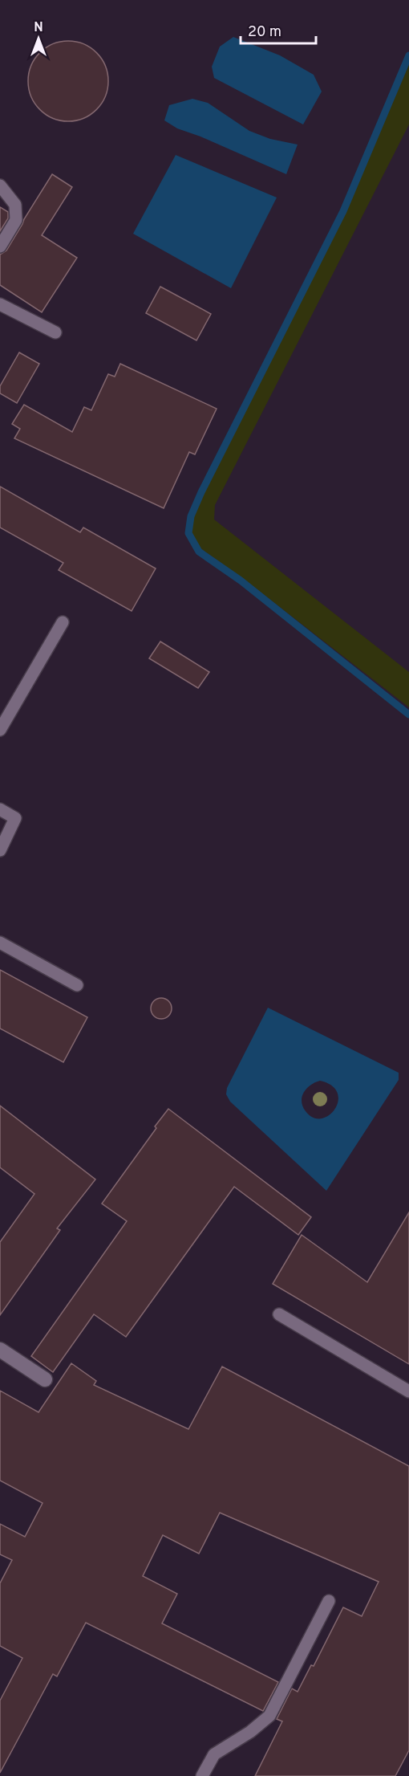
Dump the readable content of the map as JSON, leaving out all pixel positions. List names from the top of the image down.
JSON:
{
  "scale_bar": "20 m",
  "north": "top"
}
